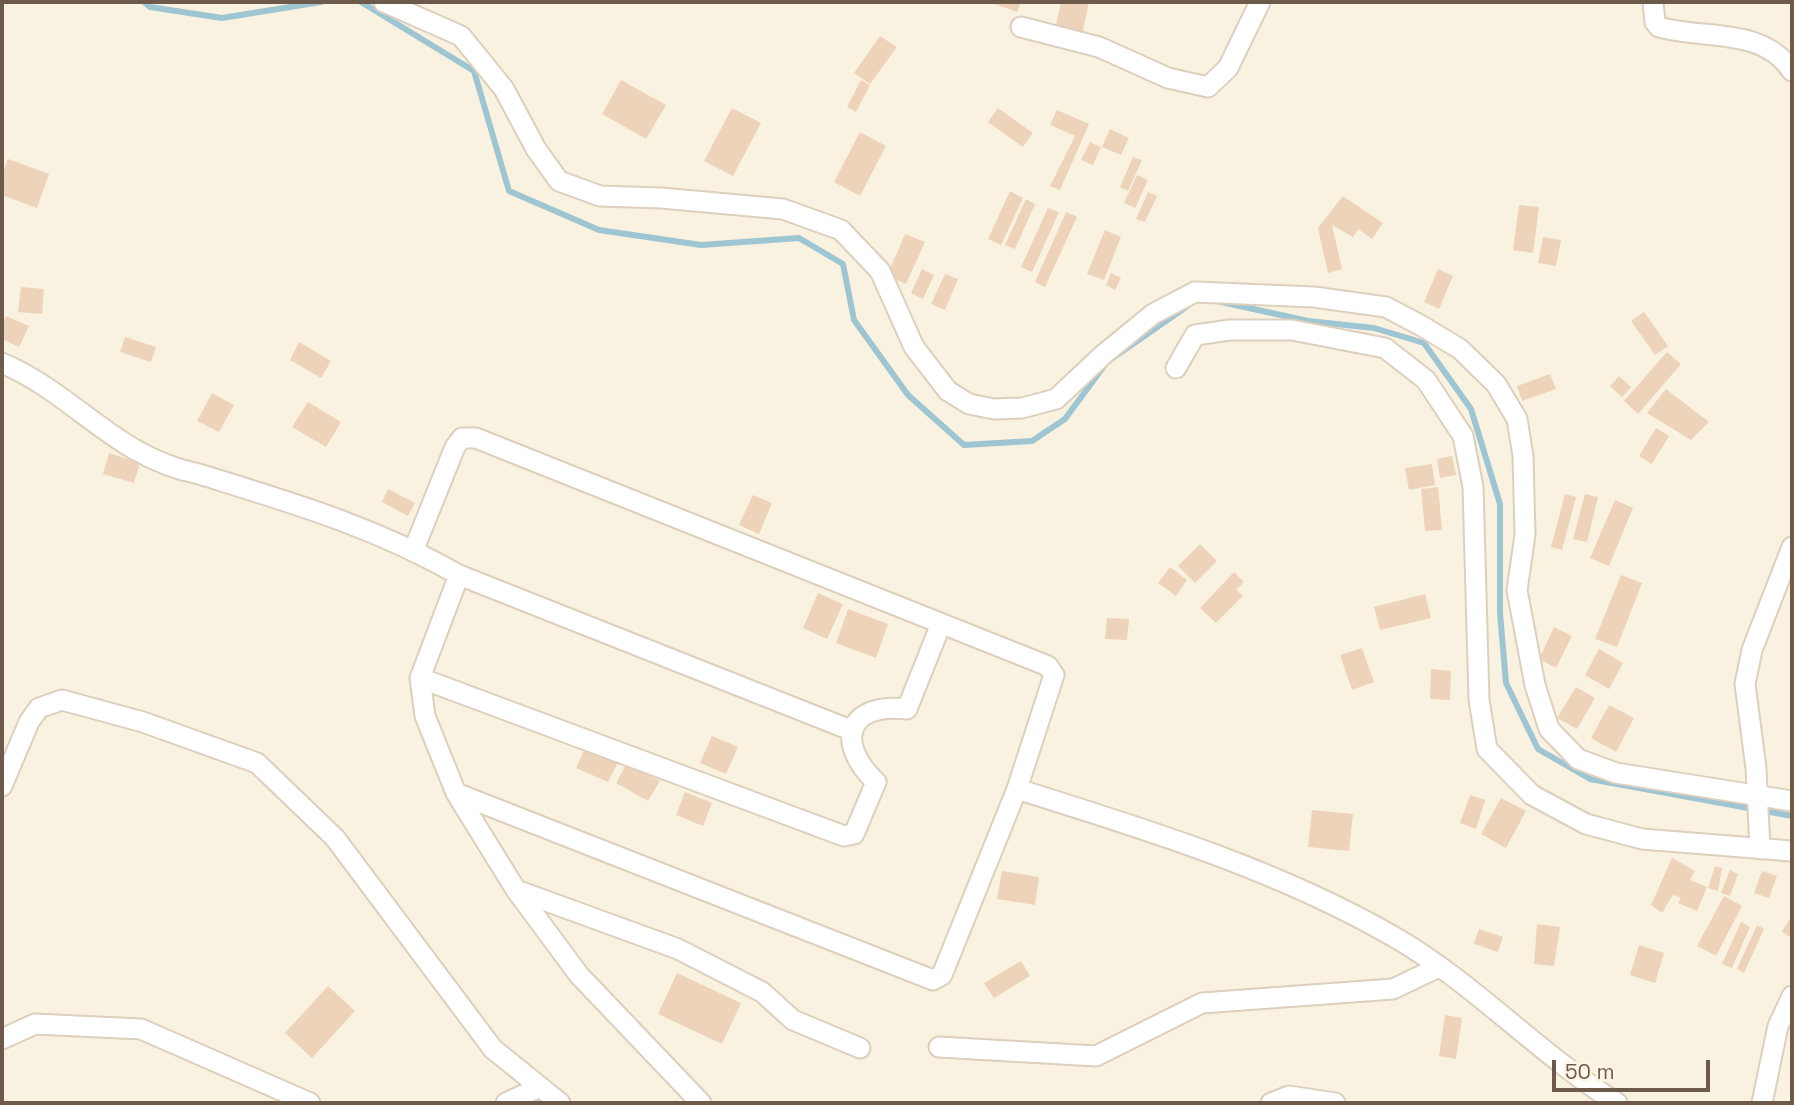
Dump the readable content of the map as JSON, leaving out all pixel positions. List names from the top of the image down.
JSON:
{
  "scale_bar": "50 m"
}
